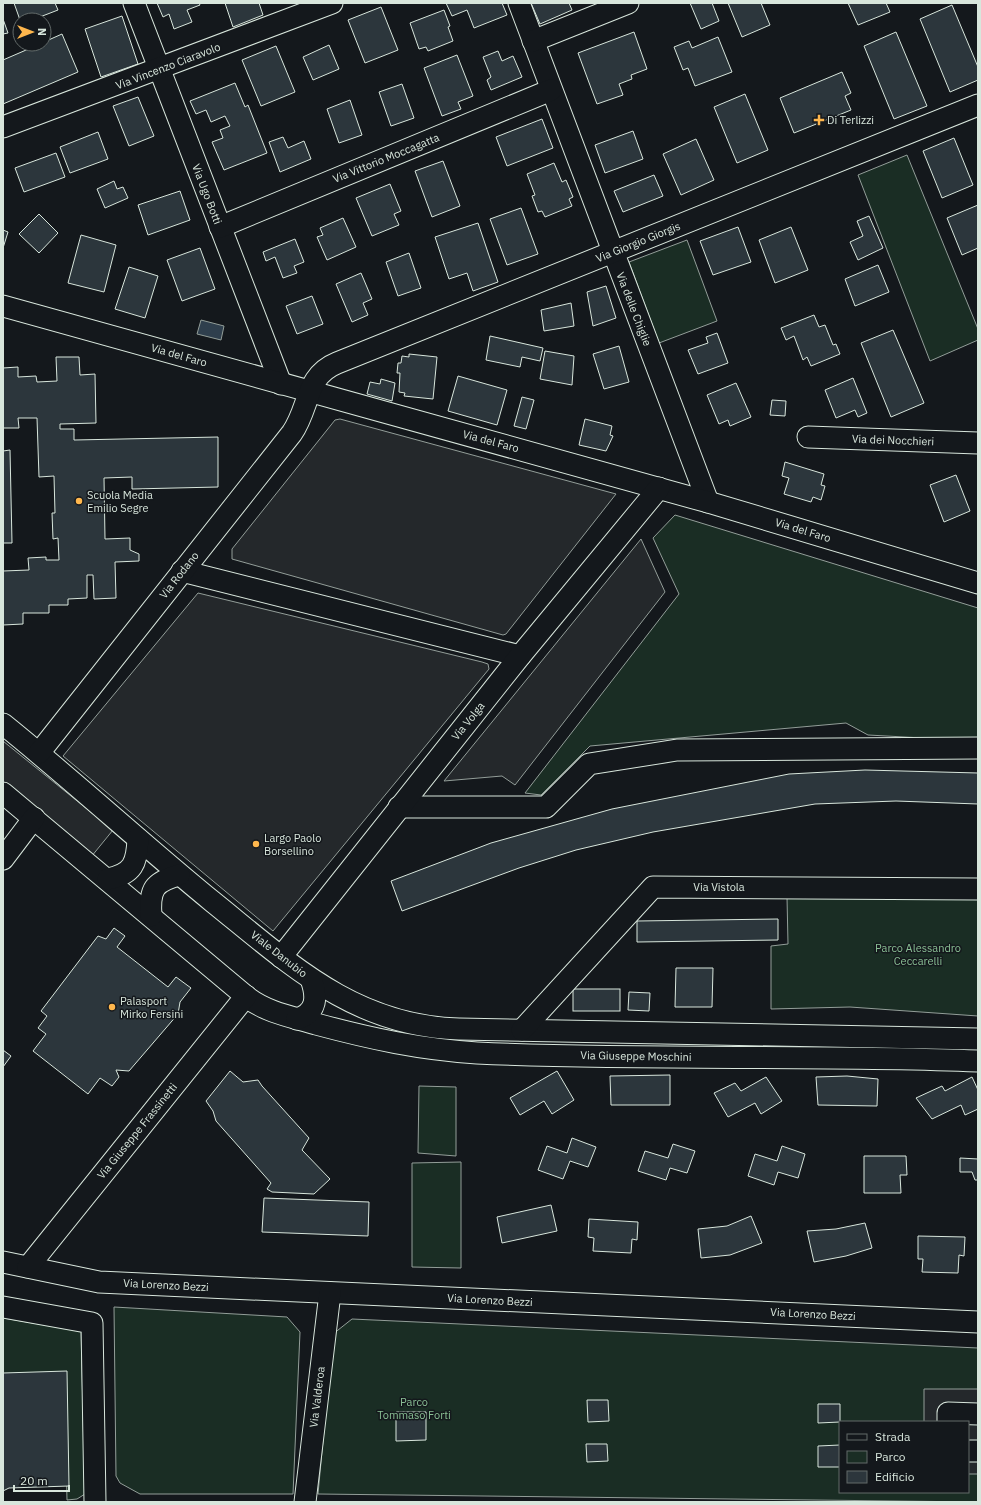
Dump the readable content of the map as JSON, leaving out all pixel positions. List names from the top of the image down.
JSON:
{
  "streets": {
    "street": [
      "Via Vincenzo Ciaravolo",
      "Via Vittorio Moccagatta",
      "Via Ugo Botti",
      "Via Giorgio Giorgis",
      "Via delle Chiglie",
      "Via del Faro",
      "Via dei Nocchieri",
      "Via Rodano",
      "Via Volga",
      "Via Vistola",
      "Viale Danubio",
      "Via Giuseppe Moschini",
      "Via Giuseppe Frassinetti",
      "Via Lorenzo Bezzi",
      "Via Valderoa"
    ]
  },
  "crossings": [
    ["Via Vincenzo Ciaravolo", "Via Ugo Botti"],
    ["Via Vittorio Moccagatta", "Via Ugo Botti"],
    ["Via Vittorio Moccagatta", "Via delle Chiglie"],
    ["Via Ugo Botti", "Via del Faro"],
    ["Via Giorgio Giorgis", "Via delle Chiglie"],
    ["Via Giorgio Giorgis", "Via del Faro"],
    ["Via Giorgio Giorgis", "Via Rodano"],
    ["Via delle Chiglie", "Via del Faro"],
    ["Via del Faro", "Via Rodano"],
    ["Via del Faro", "Via Volga"],
    ["Via Rodano", "Viale Danubio"],
    ["Via Volga", "Viale Danubio"],
    ["Viale Danubio", "Via Giuseppe Moschini"],
    ["Via Giuseppe Frassinetti", "Via Lorenzo Bezzi"],
    ["Via Lorenzo Bezzi", "Via Valderoa"]
  ],
  "parks": ["Parco Alessandro Ceccarelli", "Parco Tommaso Forti"],
  "places": {
    "health": ["Di Terlizzi"],
    "other": ["Scuola Media Emilio Segre", "Largo Paolo Borsellino", "Palasport Mirko Fersini"]
  },
  "legend": ["Strada", "Parco", "Edificio"],
  "scale_bar": "20 m",
  "north": "right"
}
